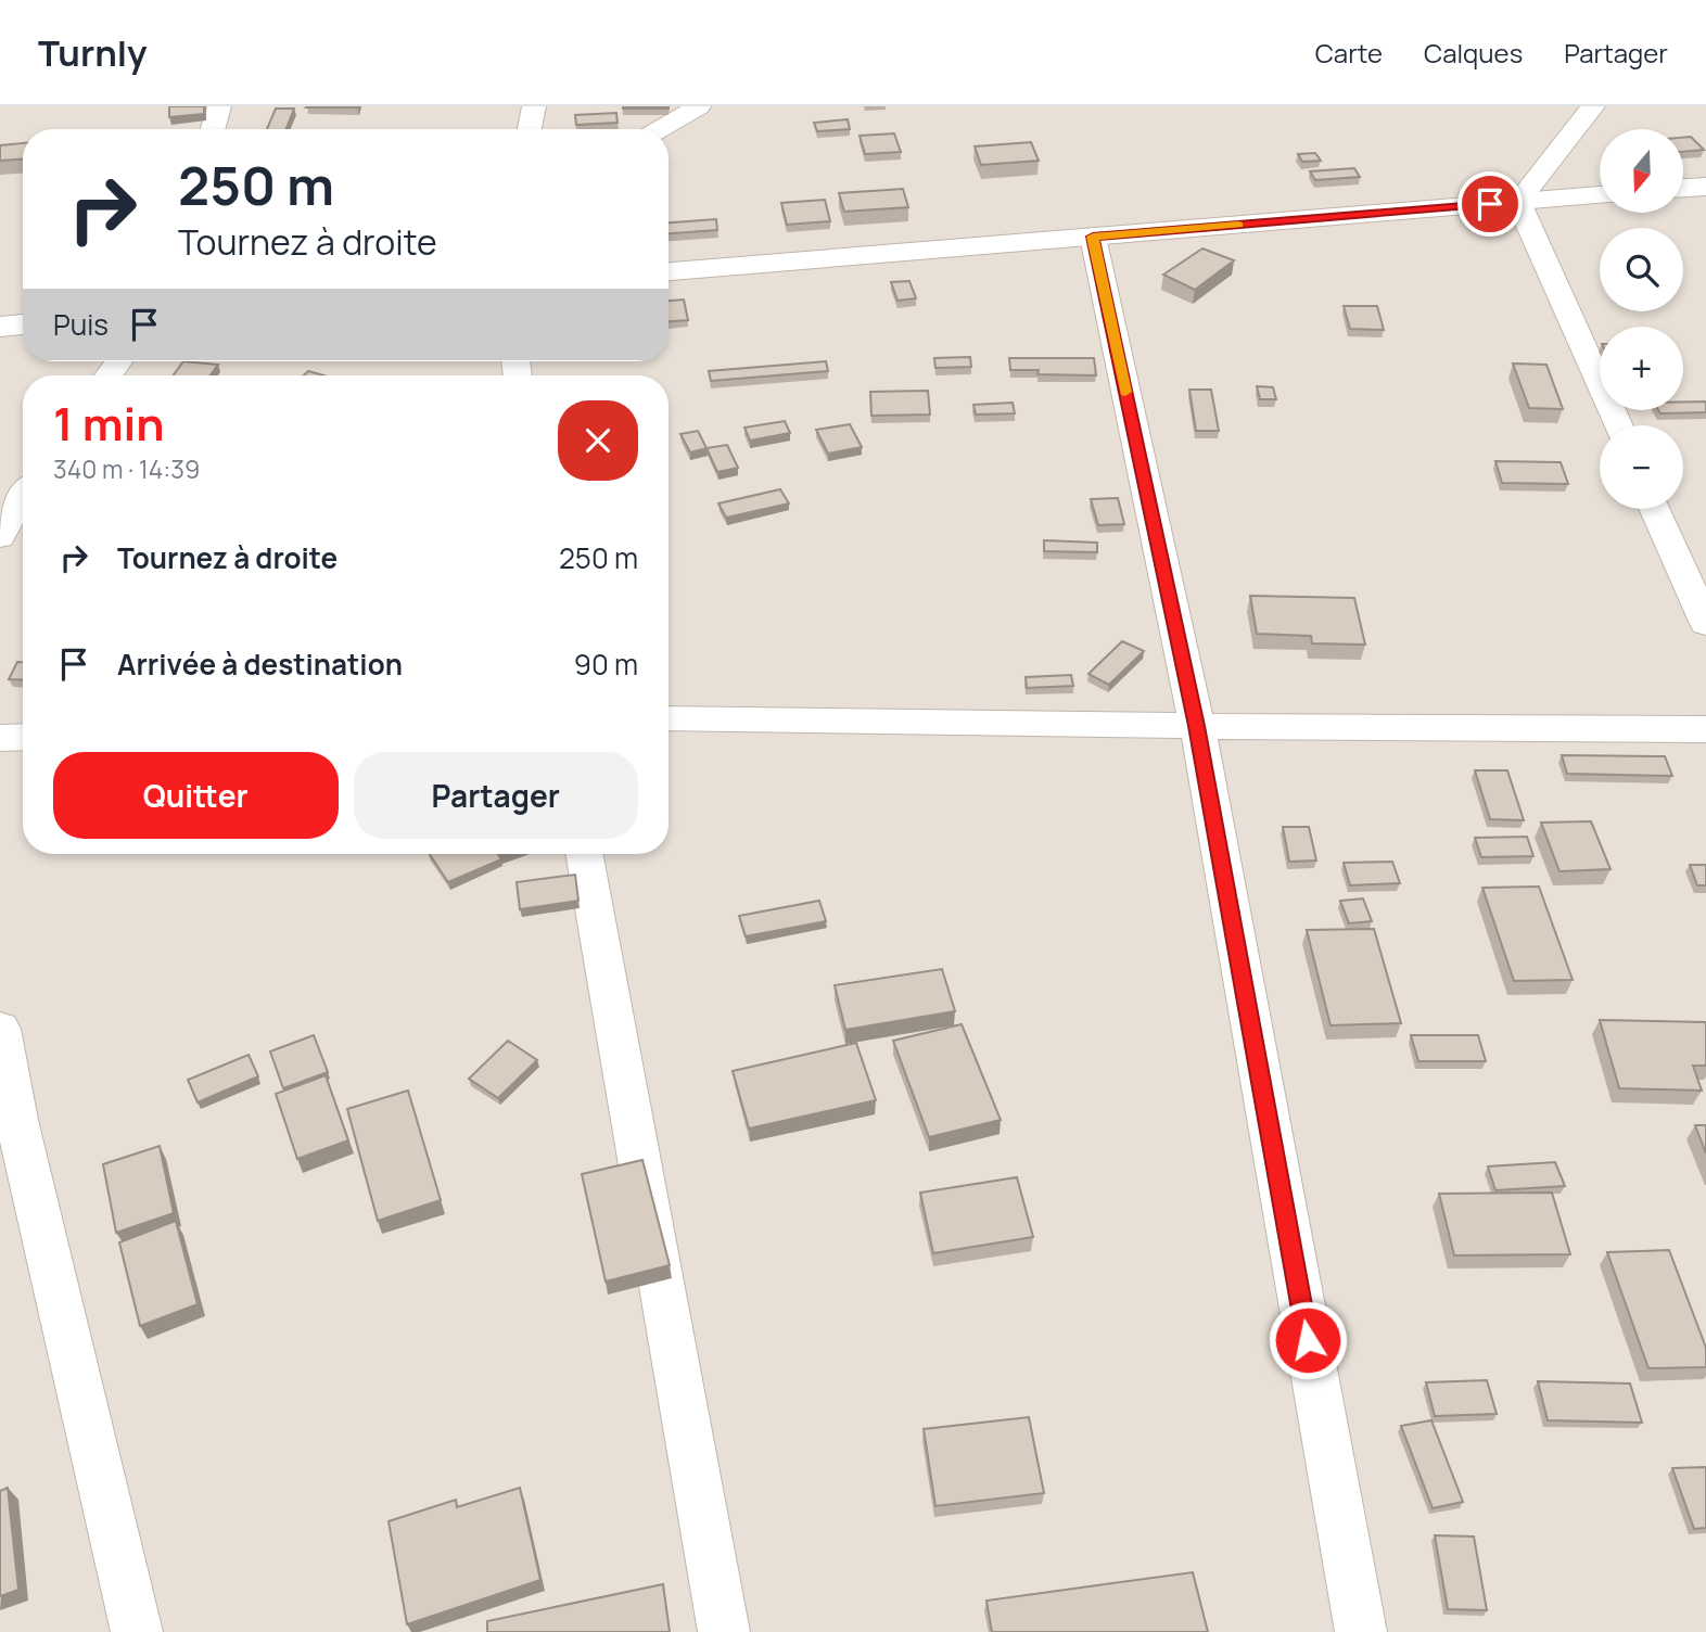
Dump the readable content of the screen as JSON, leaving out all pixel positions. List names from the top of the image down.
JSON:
{
  "north": "bottom",
  "page": {
    "header": "Turnly",
    "nav": ["Carte", "Calques", "Partager"],
    "map_buttons": ["+", "−"],
    "turn": ["250 m", "Tournez à droite"],
    "then": "Puis",
    "heading": ["1 min", "340 m · 14:39"],
    "list": [
      {
        "name": "Tournez à droite",
        "value": "250 m"
      },
      {
        "name": "Arrivée à destination",
        "value": "90 m"
      }
    ],
    "buttons": ["Quitter", "Partager"]
  }
}
